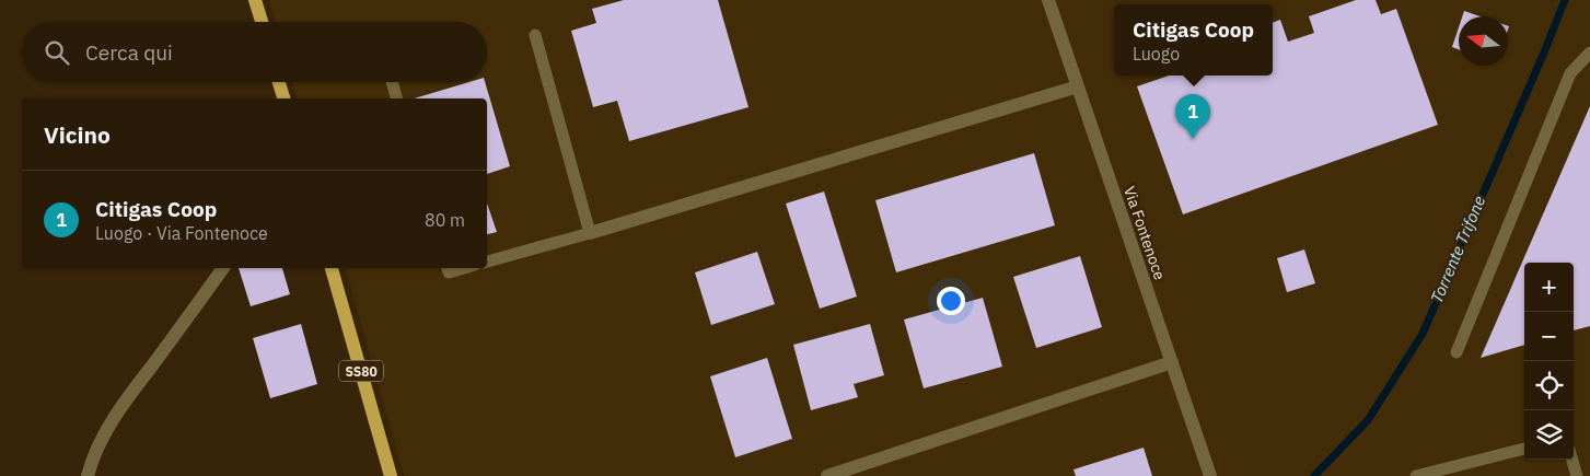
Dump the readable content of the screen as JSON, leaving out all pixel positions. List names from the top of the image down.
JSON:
{
  "streets": {
    "main road": ["SS80"],
    "street": ["Via Fontenoce"]
  },
  "water": ["Torrente Trifone"],
  "north": "left",
  "page": {
    "popup": ["Citigas Coop", "Luogo"],
    "search": "Cerca qui",
    "pins": "1",
    "heading": "Vicino",
    "list": [
      {
        "mark": "1",
        "name": "Citigas Coop",
        "note": "Luogo · Via Fontenoce",
        "value": "80 m"
      }
    ],
    "map_buttons": ["+", "−"]
  }
}
